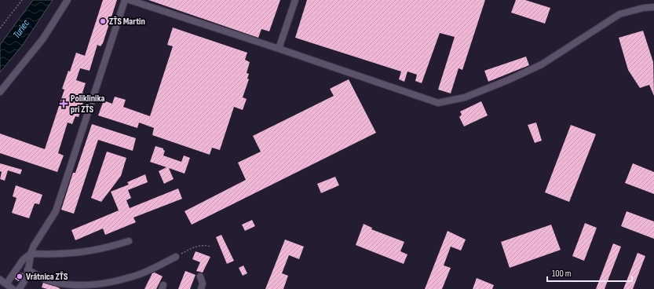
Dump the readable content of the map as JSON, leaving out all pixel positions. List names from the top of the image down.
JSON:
{
  "water": ["Turiec"],
  "places": {
    "other": ["ZŤS Martin", "Vrátnica ZŤS"],
    "health": ["Poliklinika pri ZŤS"]
  },
  "scale_bar": "100 m"
}
